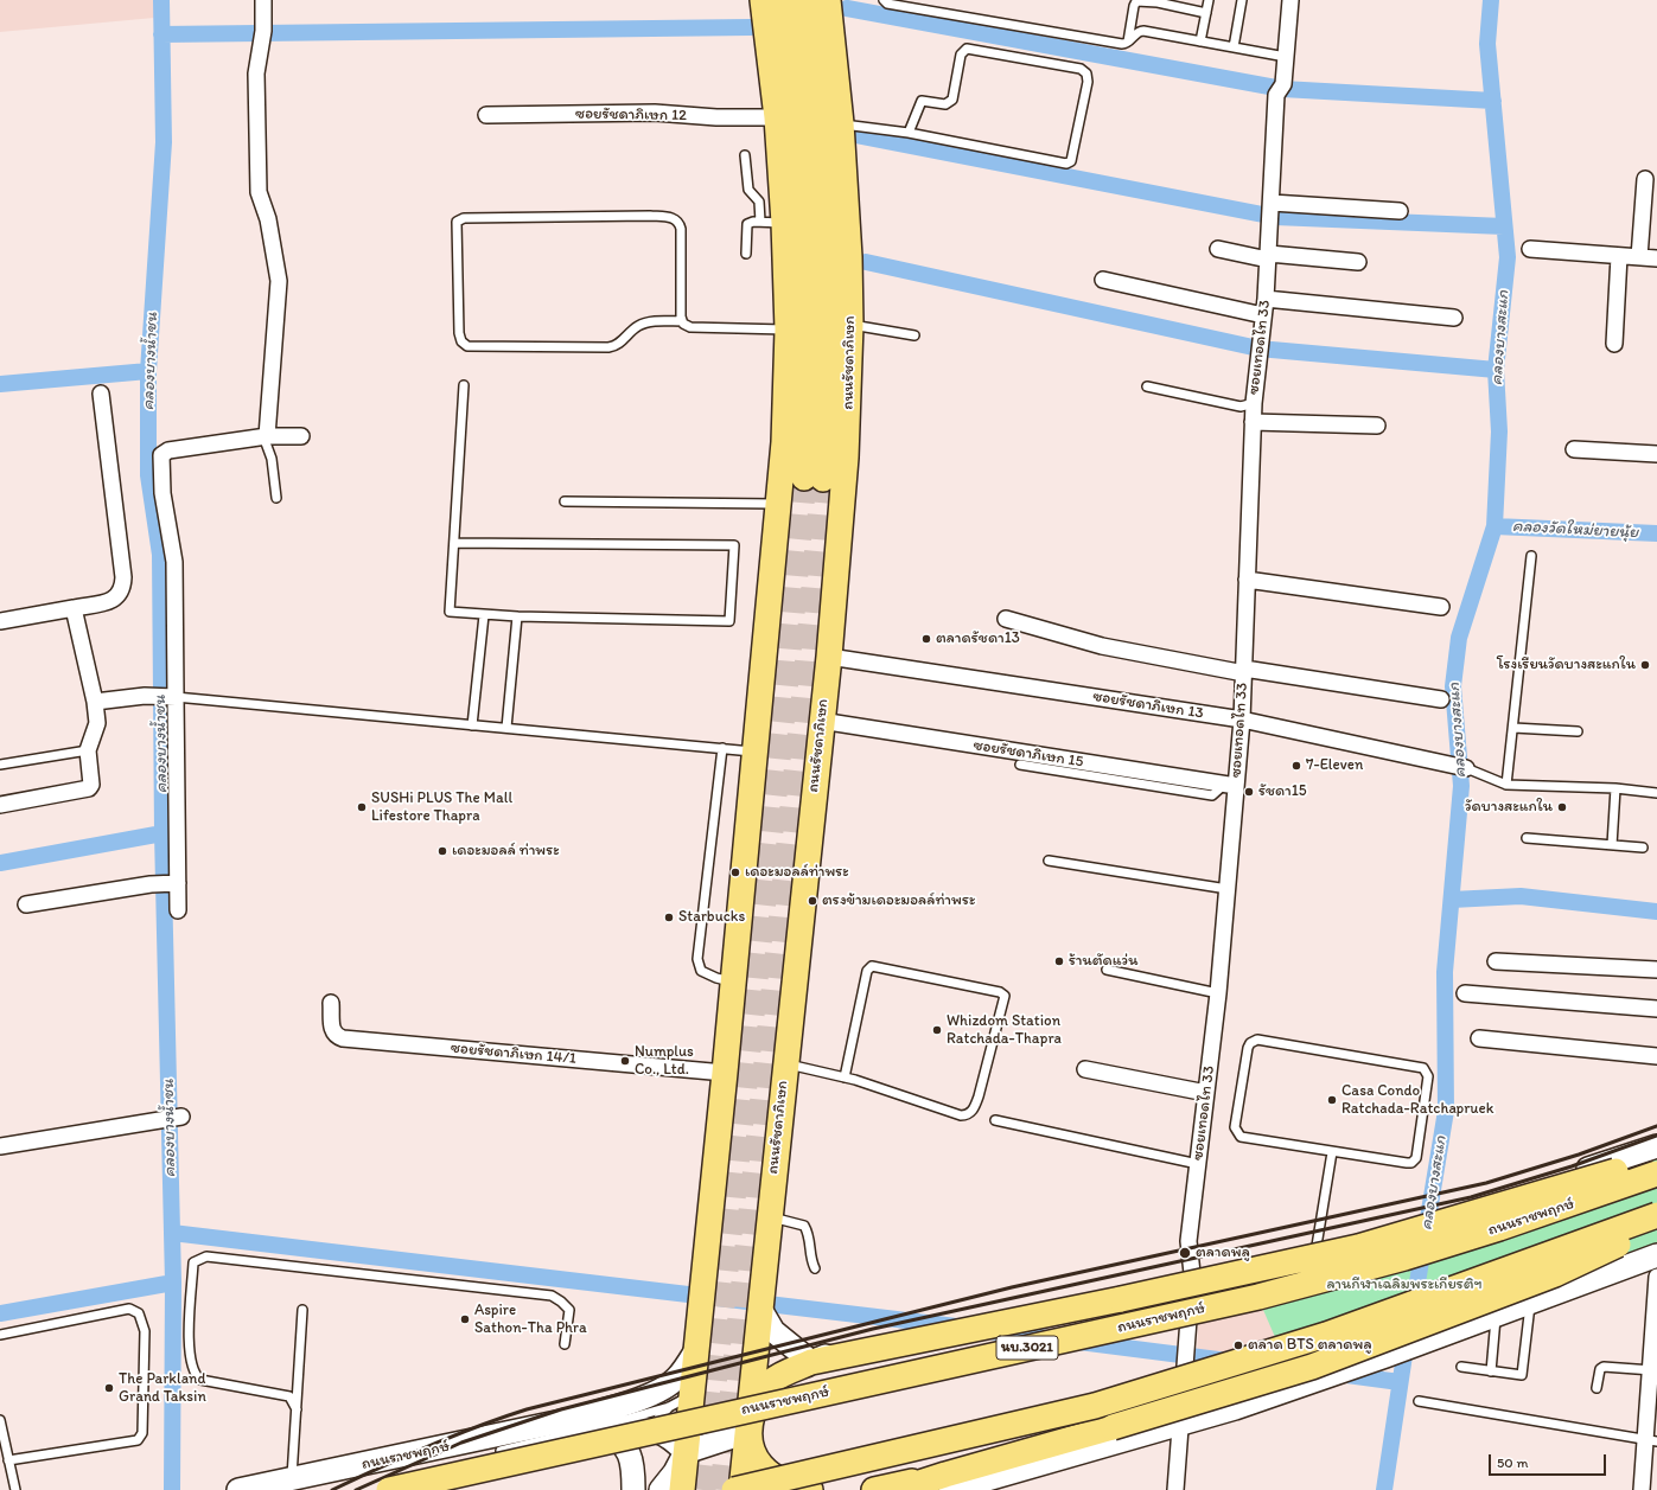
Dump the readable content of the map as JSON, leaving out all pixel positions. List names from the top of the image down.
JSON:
{
  "streets": {
    "main road": ["ถนนรัชดาภิเษก", "ถนนราชพฤกษ์", "นบ.3021"],
    "street": [
      "ซอยรัชดาภิเษก 12",
      "ซอยเทอดไท 33",
      "ซอยรัชดาภิเษก 13",
      "ซอยรัชดาภิเษก 15",
      "ซอยรัชดาภิเษก 14/1"
    ]
  },
  "crossings": [
    ["ซอยเทอดไท 33", "ซอยรัชดาภิเษก 13"],
    ["ซอยเทอดไท 33", "ซอยรัชดาภิเษก 15"],
    ["ซอยเทอดไท 33", "ถนนราชพฤกษ์"],
    ["ถนนรัชดาภิเษก", "ซอยรัชดาภิเษก 13"],
    ["ถนนรัชดาภิเษก", "ซอยรัชดาภิเษก 15"],
    ["ถนนรัชดาภิเษก", "ถนนราชพฤกษ์"]
  ],
  "water": ["คลองบางสะแก", "คลองบางน้ำชน", "คลองวัดใหม่ยายนุ้ย"],
  "parks": ["ลานกีฬาเฉลิมพระเกียรติฯ"],
  "places": [
    "ตลาดรัชดา13",
    "โรงเรียนวัดบางสะแกใน",
    "7-Eleven",
    "รัชดา15",
    "SUSHi PLUS The Mall Lifestore Thapra",
    "วัดบางสะแกใน",
    "เดอะมอลล์ ท่าพระ",
    "เดอะมอลล์ท่าพระ",
    "ตรงข้ามเดอะมอลล์ท่าพระ",
    "Starbucks",
    "ร้านตัดแว่น",
    "Whizdom Station Ratchada-Thapra",
    "Numplus Co., Ltd.",
    "Casa Condo Ratchada-Ratchapruek",
    "ตลาดพลู",
    "Aspire Sathon-Tha Phra",
    "ตลาด BTS ตลาดพลู",
    "The Parkland Grand Taksin"
  ],
  "scale_bar": "50 m"
}
